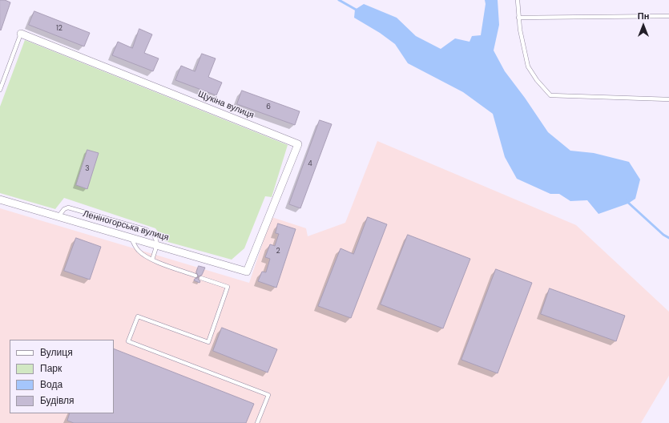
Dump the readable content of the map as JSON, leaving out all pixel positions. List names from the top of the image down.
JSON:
{
  "streets": {
    "street": ["Щукіна вулиця", "Леніногорська вулиця"]
  },
  "crossings": [
    ["Щукіна вулиця", "Леніногорська вулиця"]
  ],
  "house_numbers": [
    "12",
    "6",
    "4",
    "3",
    "2"
  ],
  "legend": [
    "Вулиця",
    "Парк",
    "Вода",
    "Будівля"
  ],
  "north": "top"
}
